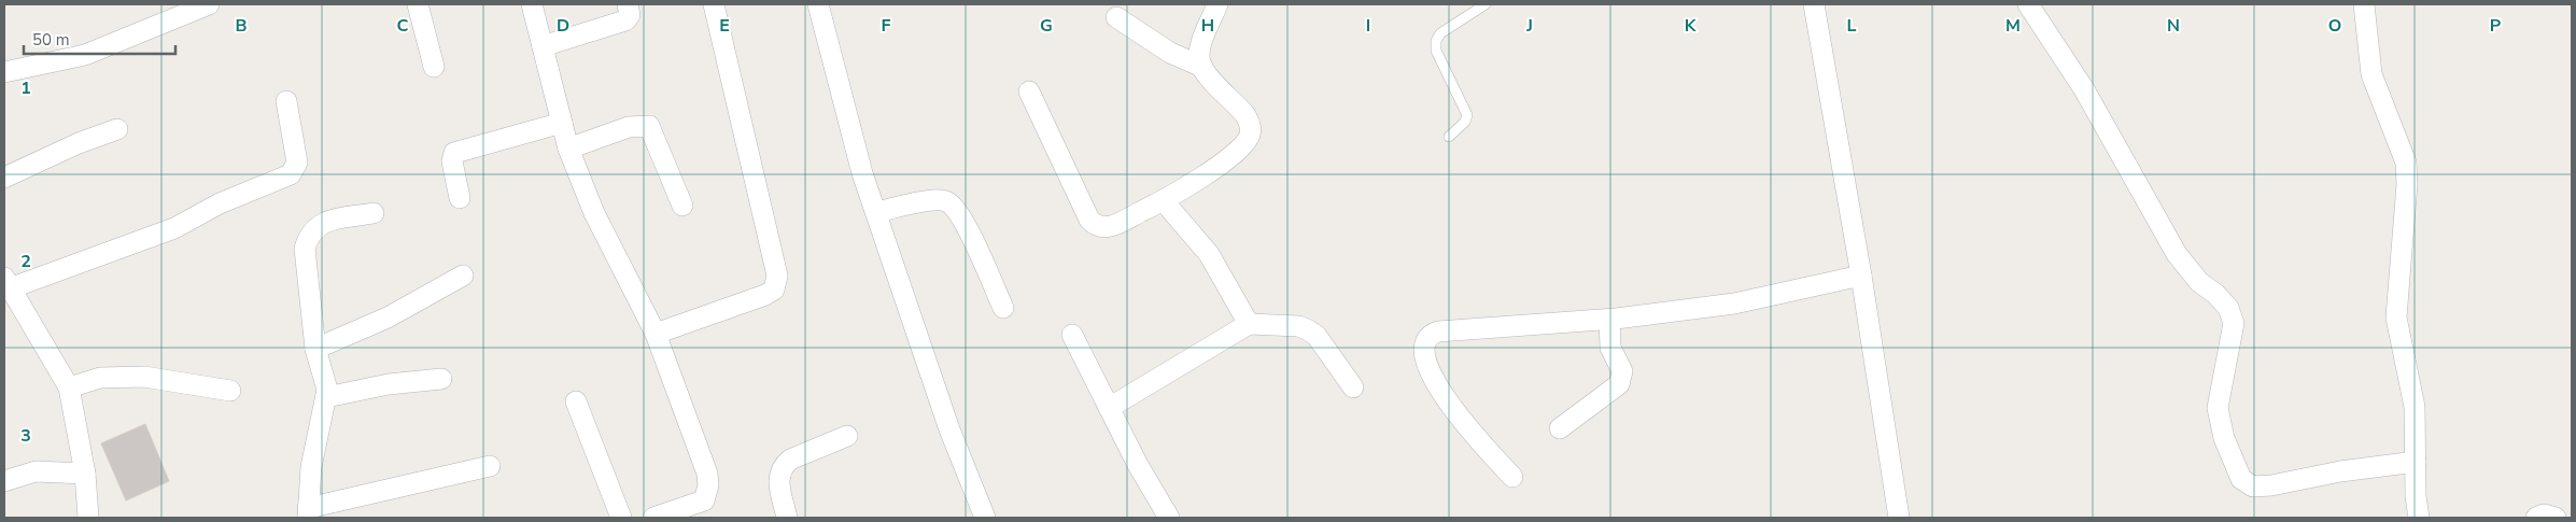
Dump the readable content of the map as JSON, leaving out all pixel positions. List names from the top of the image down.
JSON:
{
  "scale_bar": "50 m",
  "grid": {
    "columns": [
      "B",
      "C",
      "D",
      "E",
      "F",
      "G",
      "H",
      "I",
      "J",
      "K",
      "L",
      "M",
      "N",
      "O",
      "P"
    ],
    "rows": ["1", "2", "3"]
  }
}
